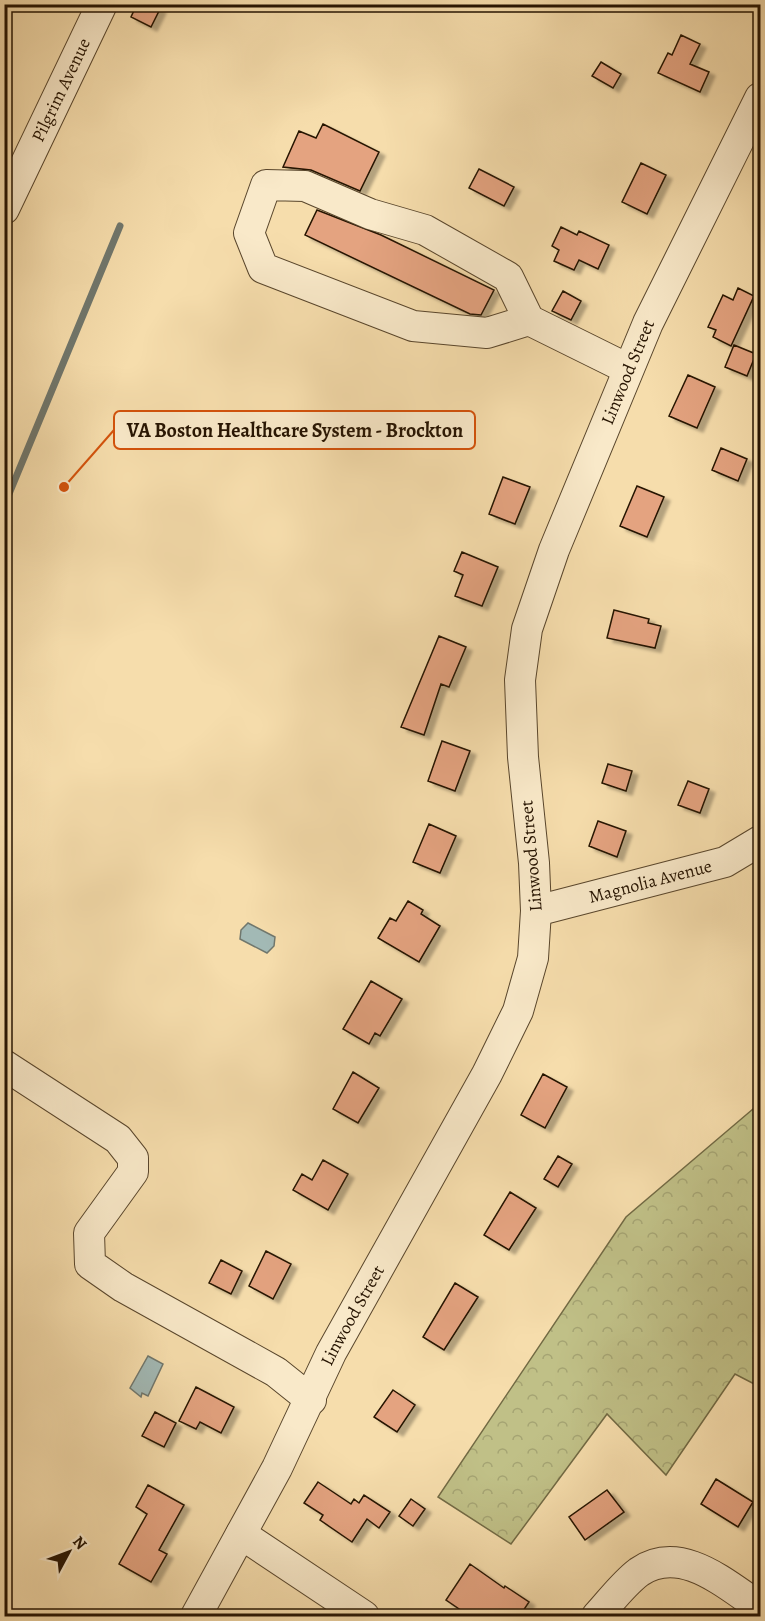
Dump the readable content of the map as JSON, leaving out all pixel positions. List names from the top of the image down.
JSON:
{
  "streets": {
    "street": ["Pilgrim Avenue", "Linwood Street", "Magnolia Avenue"]
  },
  "crossings": [
    ["Linwood Street", "Magnolia Avenue"]
  ],
  "places": ["VA Boston Healthcare System - Brockton"],
  "north": "top right"
}
